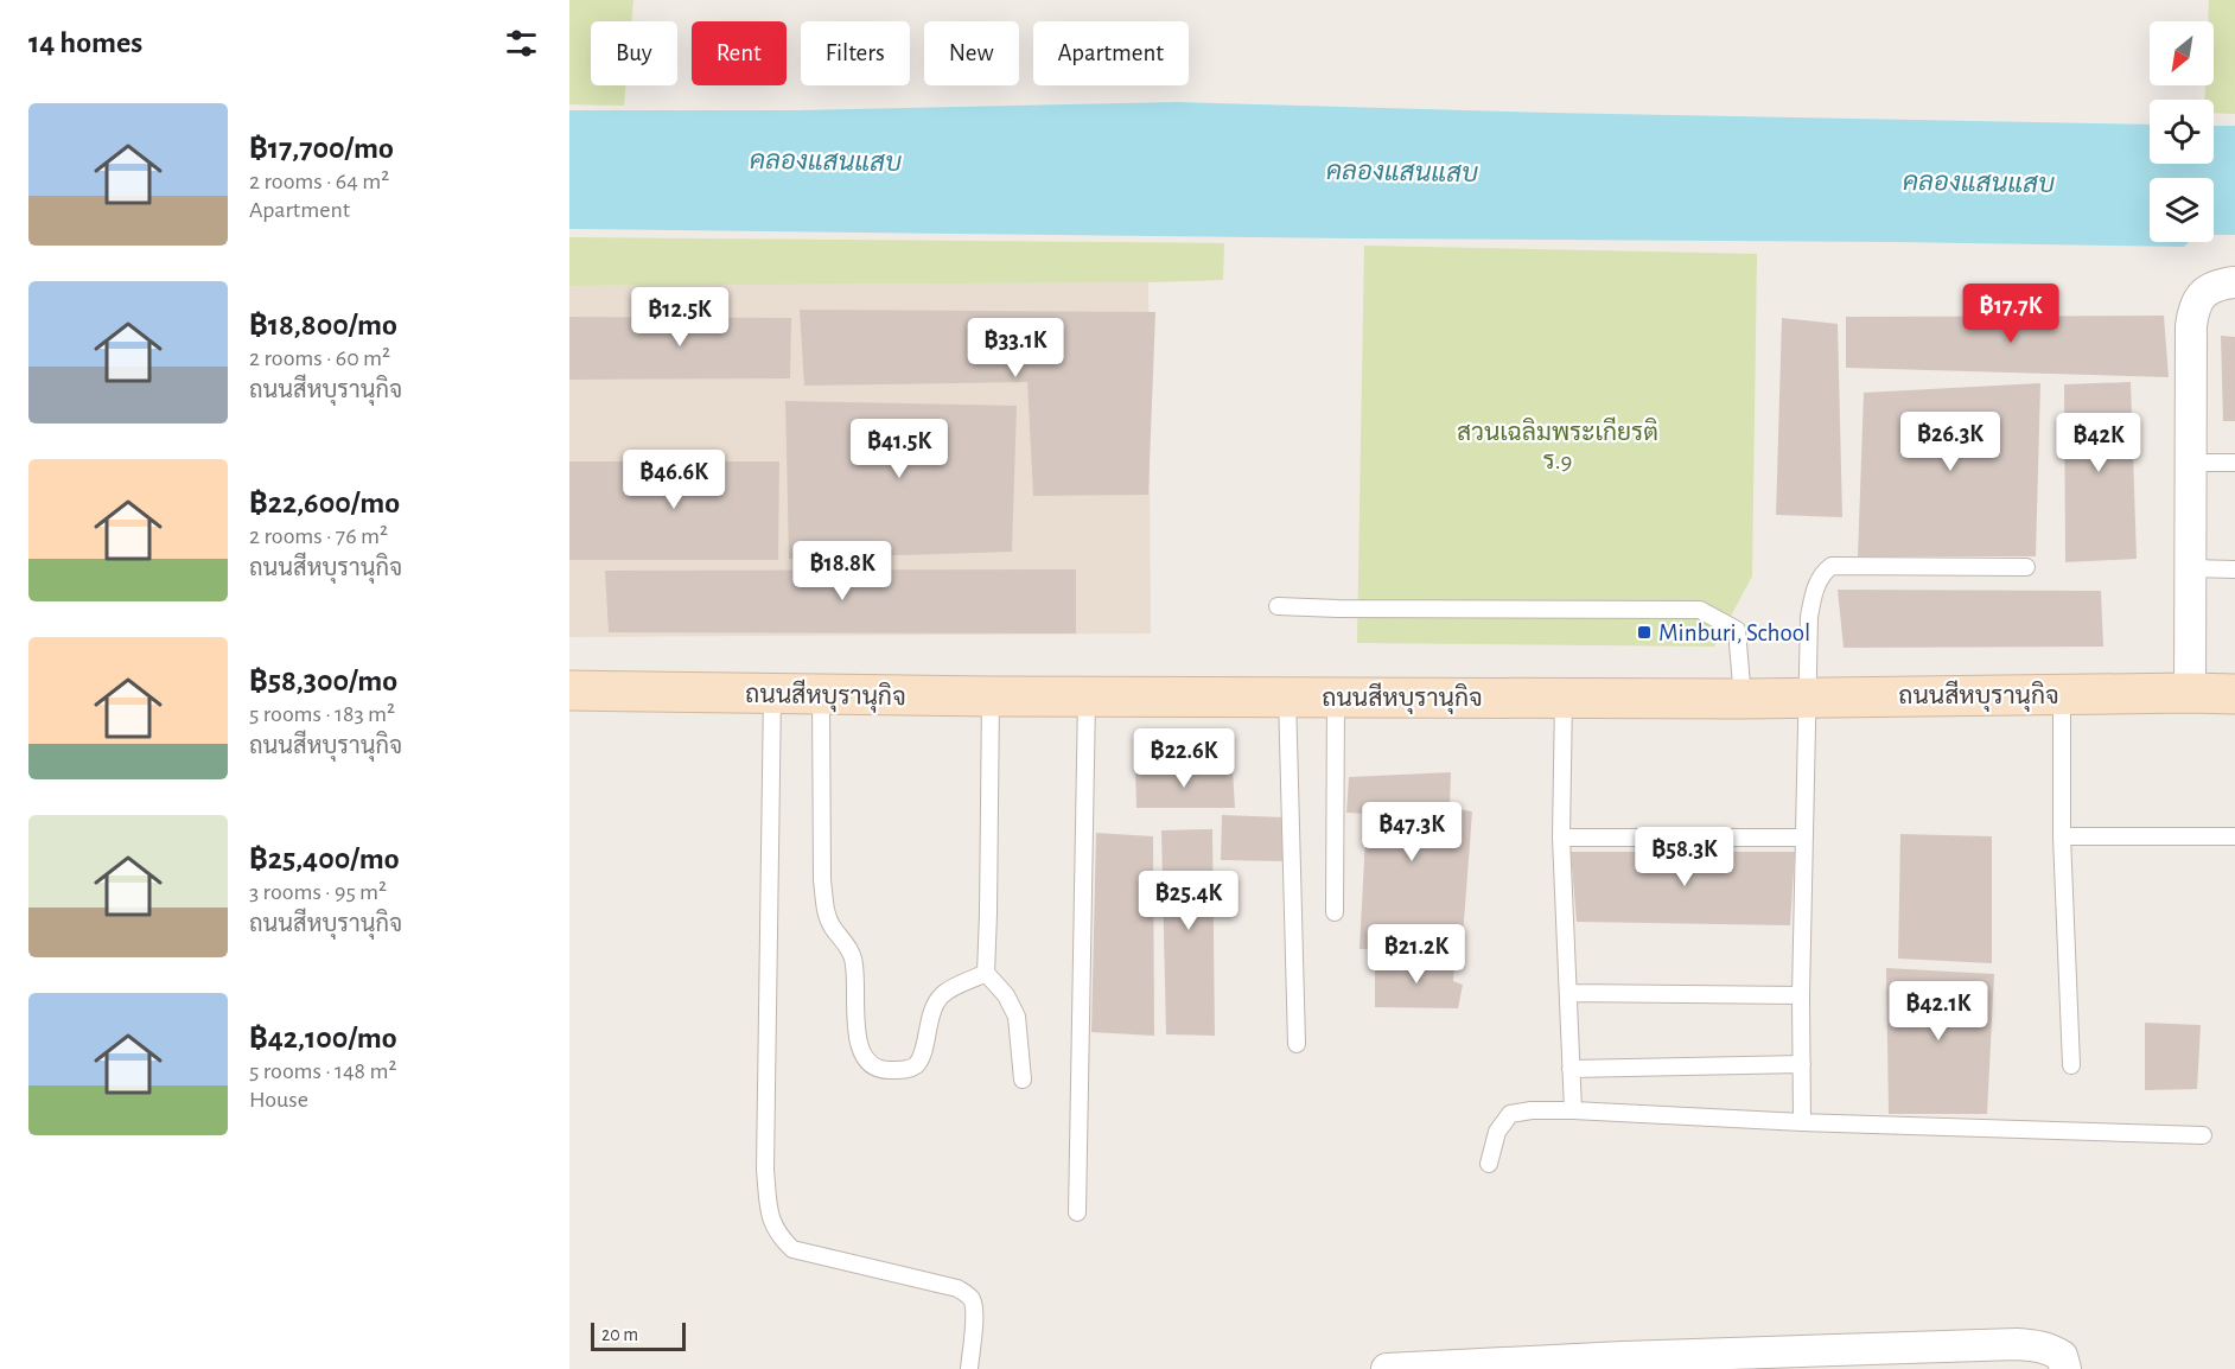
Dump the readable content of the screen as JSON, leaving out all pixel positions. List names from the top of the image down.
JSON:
{
  "streets": {
    "main road": ["ถนนสีหบุรานุกิจ"]
  },
  "water": ["คลองแสนแสบ"],
  "parks": ["สวนเฉลิมพระเกียรติ ร.9"],
  "places": {
    "transit": ["Minburi, School"]
  },
  "scale_bar": "20 m",
  "north": "bottom left",
  "page": {
    "heading": "14 homes",
    "chip": [
      "Buy",
      "Rent",
      "Filters",
      "New",
      "Apartment"
    ],
    "list": [
      {
        "name": "฿17,700/mo",
        "note": "2 rooms · 64 m² · Apartment"
      },
      {
        "name": "฿18,800/mo",
        "note": "2 rooms · 60 m² · ถนนสีหบุรานุกิจ"
      },
      {
        "name": "฿22,600/mo",
        "note": "2 rooms · 76 m² · ถนนสีหบุรานุกิจ"
      },
      {
        "name": "฿58,300/mo",
        "note": "5 rooms · 183 m² · ถนนสีหบุรานุกิจ"
      },
      {
        "name": "฿25,400/mo",
        "note": "3 rooms · 95 m² · ถนนสีหบุรานุกิจ"
      },
      {
        "name": "฿42,100/mo",
        "note": "5 rooms · 148 m² · House"
      }
    ],
    "price": [
      "฿17.7K",
      "฿12.5K",
      "฿33.1K",
      "฿26.3K",
      "฿42K",
      "฿41.5K",
      "฿46.6K",
      "฿18.8K",
      "฿22.6K",
      "฿47.3K",
      "฿58.3K",
      "฿25.4K",
      "฿21.2K",
      "฿42.1K"
    ],
    "scale": "20 m"
  }
}
